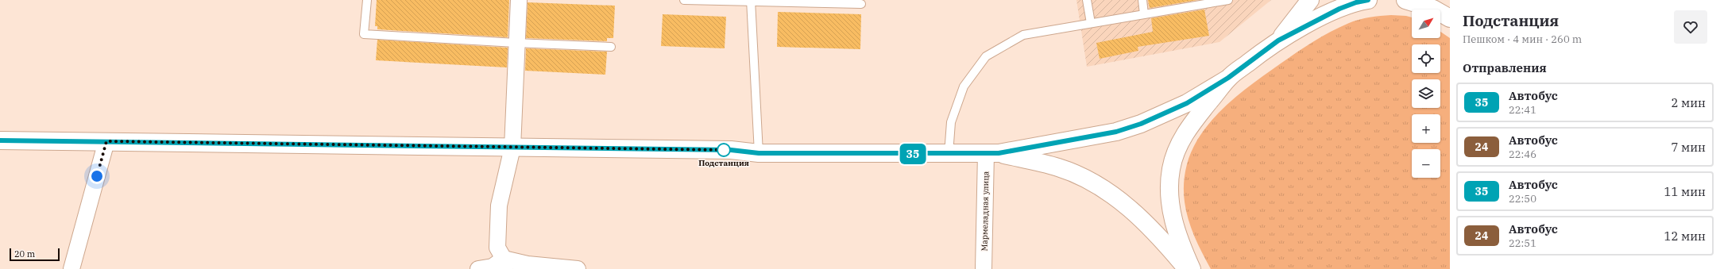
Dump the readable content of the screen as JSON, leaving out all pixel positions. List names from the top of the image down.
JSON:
{
  "streets": {
    "street": ["Мармеладная улица"]
  },
  "places": ["Подстанция"],
  "lines": ["bus line 35"],
  "scale_bar": "20 m",
  "north": "top right",
  "page": {
    "on_map": "35",
    "heading": [
      ["Подстанция", "Пешком · 4 мин · 260 m"],
      "Отправления"
    ],
    "map_buttons": ["+", "−"],
    "list": [
      {
        "mark": "35",
        "name": "Автобус",
        "note": "22:41",
        "value": "2 мин"
      },
      {
        "mark": "24",
        "name": "Автобус",
        "note": "22:46",
        "value": "7 мин"
      },
      {
        "mark": "35",
        "name": "Автобус",
        "note": "22:50",
        "value": "11 мин"
      },
      {
        "mark": "24",
        "name": "Автобус",
        "note": "22:51",
        "value": "12 мин"
      }
    ],
    "scale": "20 m"
  }
}
